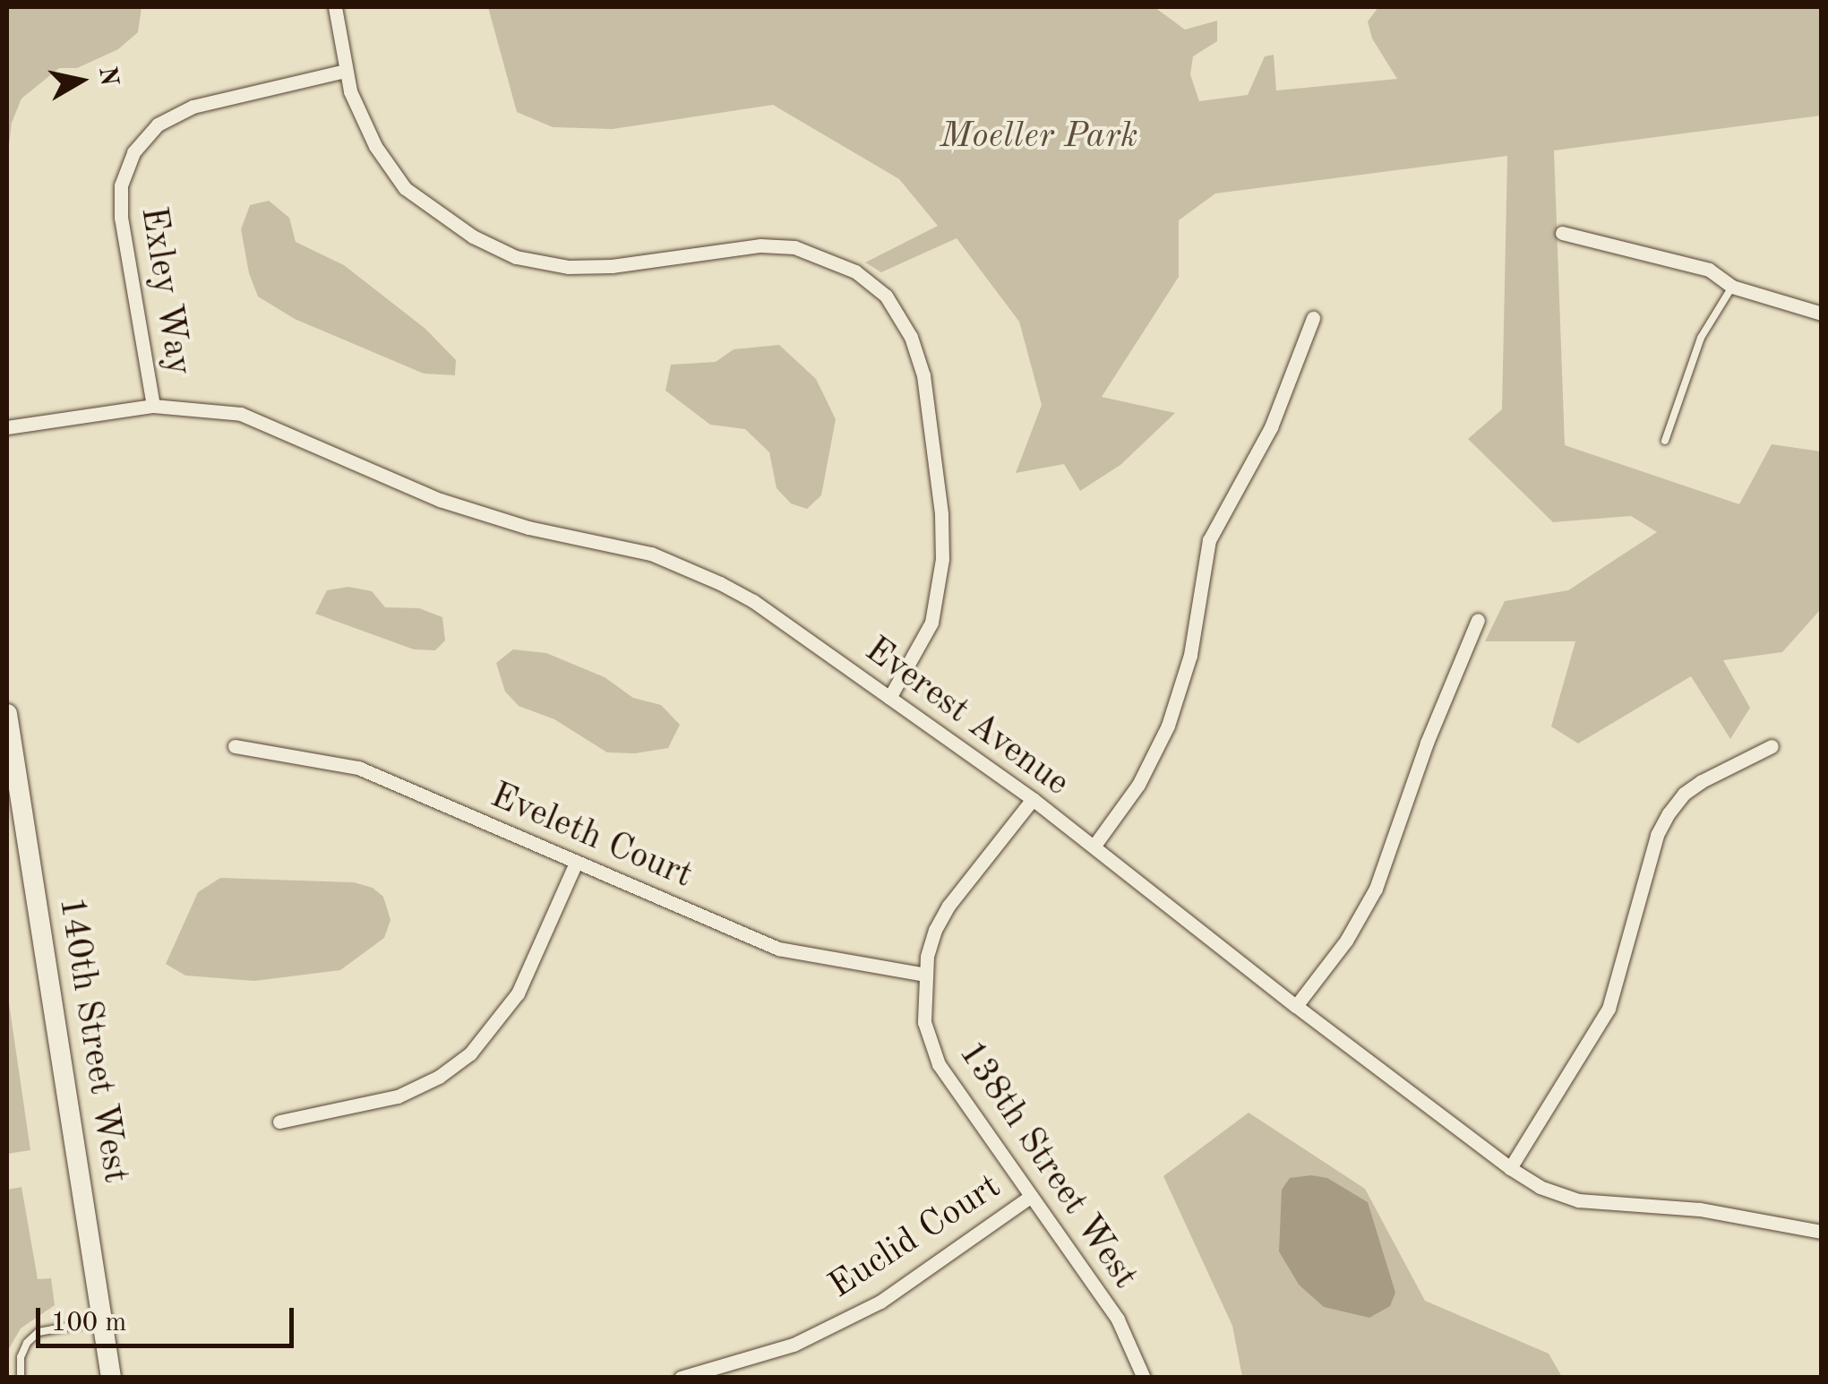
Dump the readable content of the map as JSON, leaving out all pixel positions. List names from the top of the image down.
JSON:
{
  "streets": {
    "street": [
      "Exley Way",
      "Everest Avenue",
      "Eveleth Court",
      "140th Street West",
      "138th Street West",
      "Euclid Court"
    ]
  },
  "crossings": [
    ["Exley Way", "Everest Avenue"],
    ["Everest Avenue", "138th Street West"],
    ["Eveleth Court", "138th Street West"],
    ["138th Street West", "Euclid Court"]
  ],
  "parks": ["Moeller Park"],
  "scale_bar": "100 m",
  "north": "right"
}
